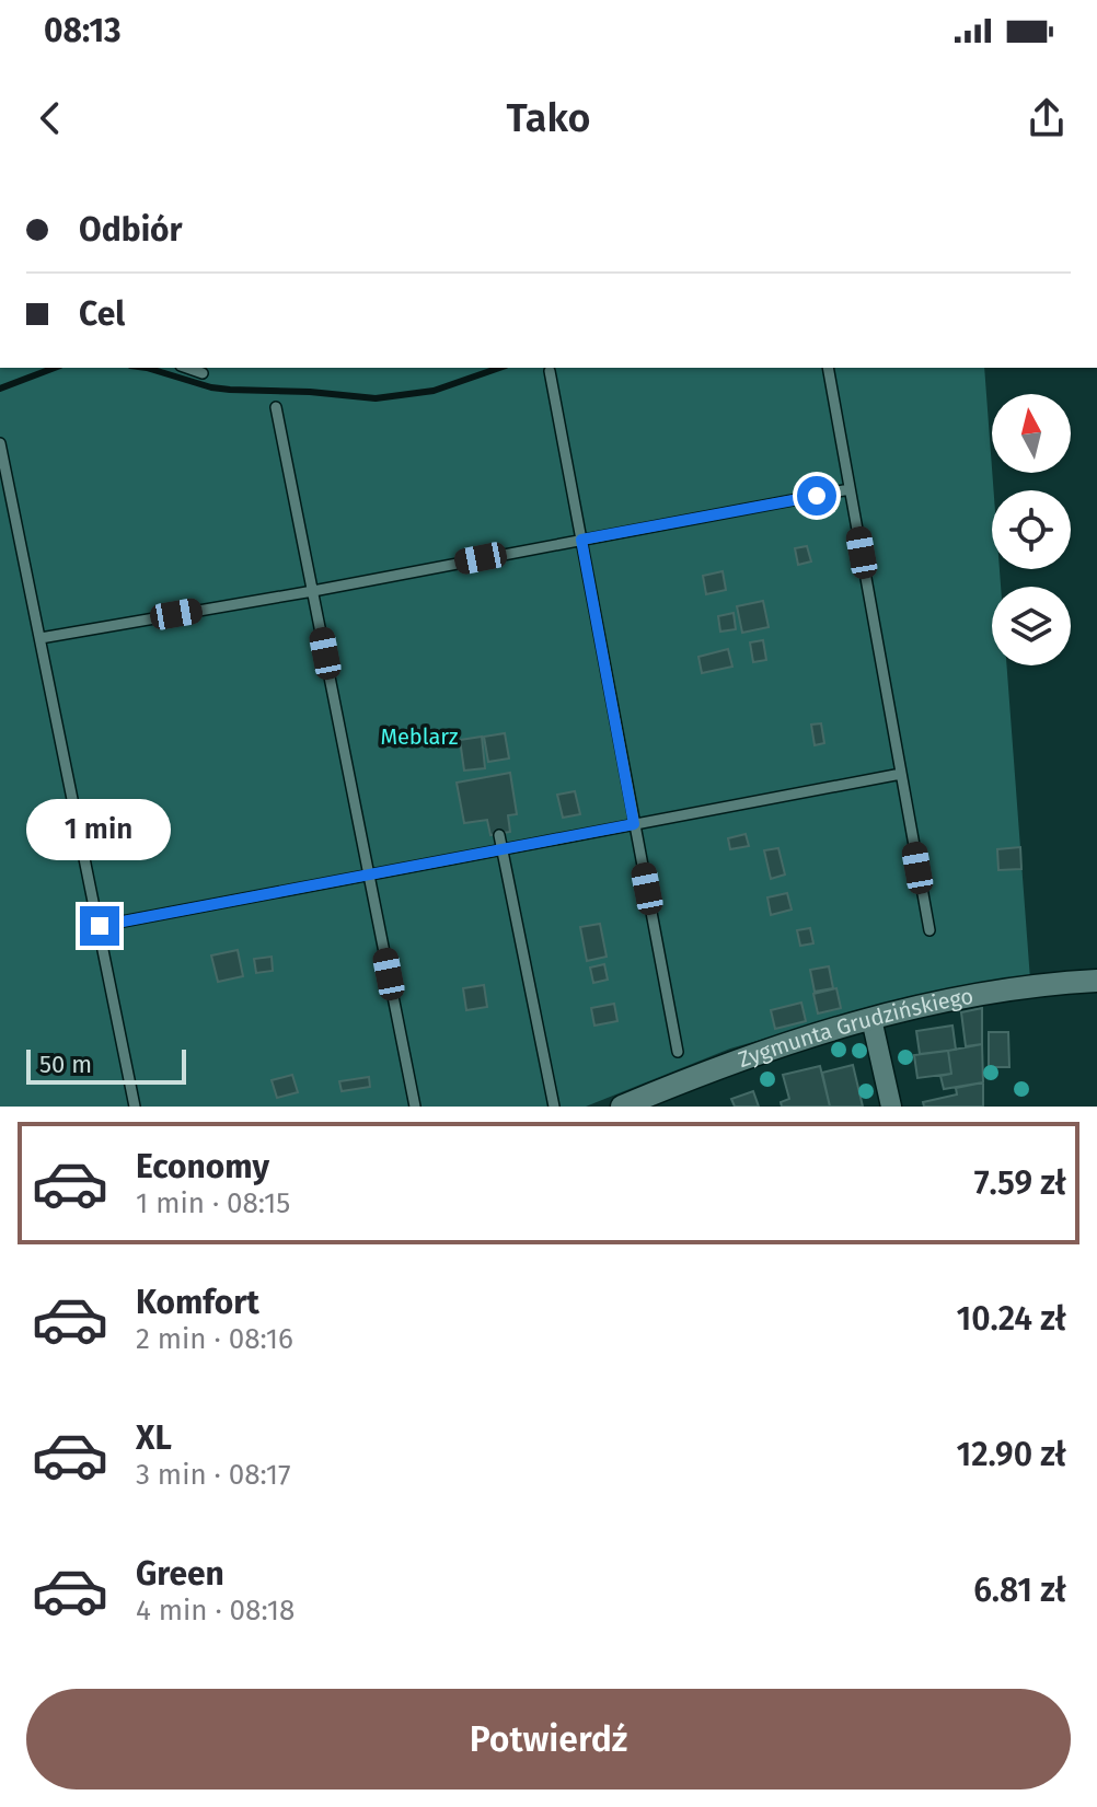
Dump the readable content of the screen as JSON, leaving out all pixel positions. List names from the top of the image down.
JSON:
{
  "streets": {
    "street": ["Zygmunta Grudzińskiego"]
  },
  "parks": ["Meblarz"],
  "scale_bar": "50 m",
  "north": "top",
  "page": {
    "status": "08:13",
    "header": "Tako",
    "banner": ["Odbiór", "Cel"],
    "bubble": "1 min",
    "scale": "50 m",
    "list": [
      {
        "name": "Economy",
        "note": "1 min · 08:15",
        "value": "7.59 zł"
      },
      {
        "name": "Komfort",
        "note": "2 min · 08:16",
        "value": "10.24 zł"
      },
      {
        "name": "XL",
        "note": "3 min · 08:17",
        "value": "12.90 zł"
      },
      {
        "name": "Green",
        "note": "4 min · 08:18",
        "value": "6.81 zł"
      }
    ],
    "buttons": "Potwierdź"
  }
}
